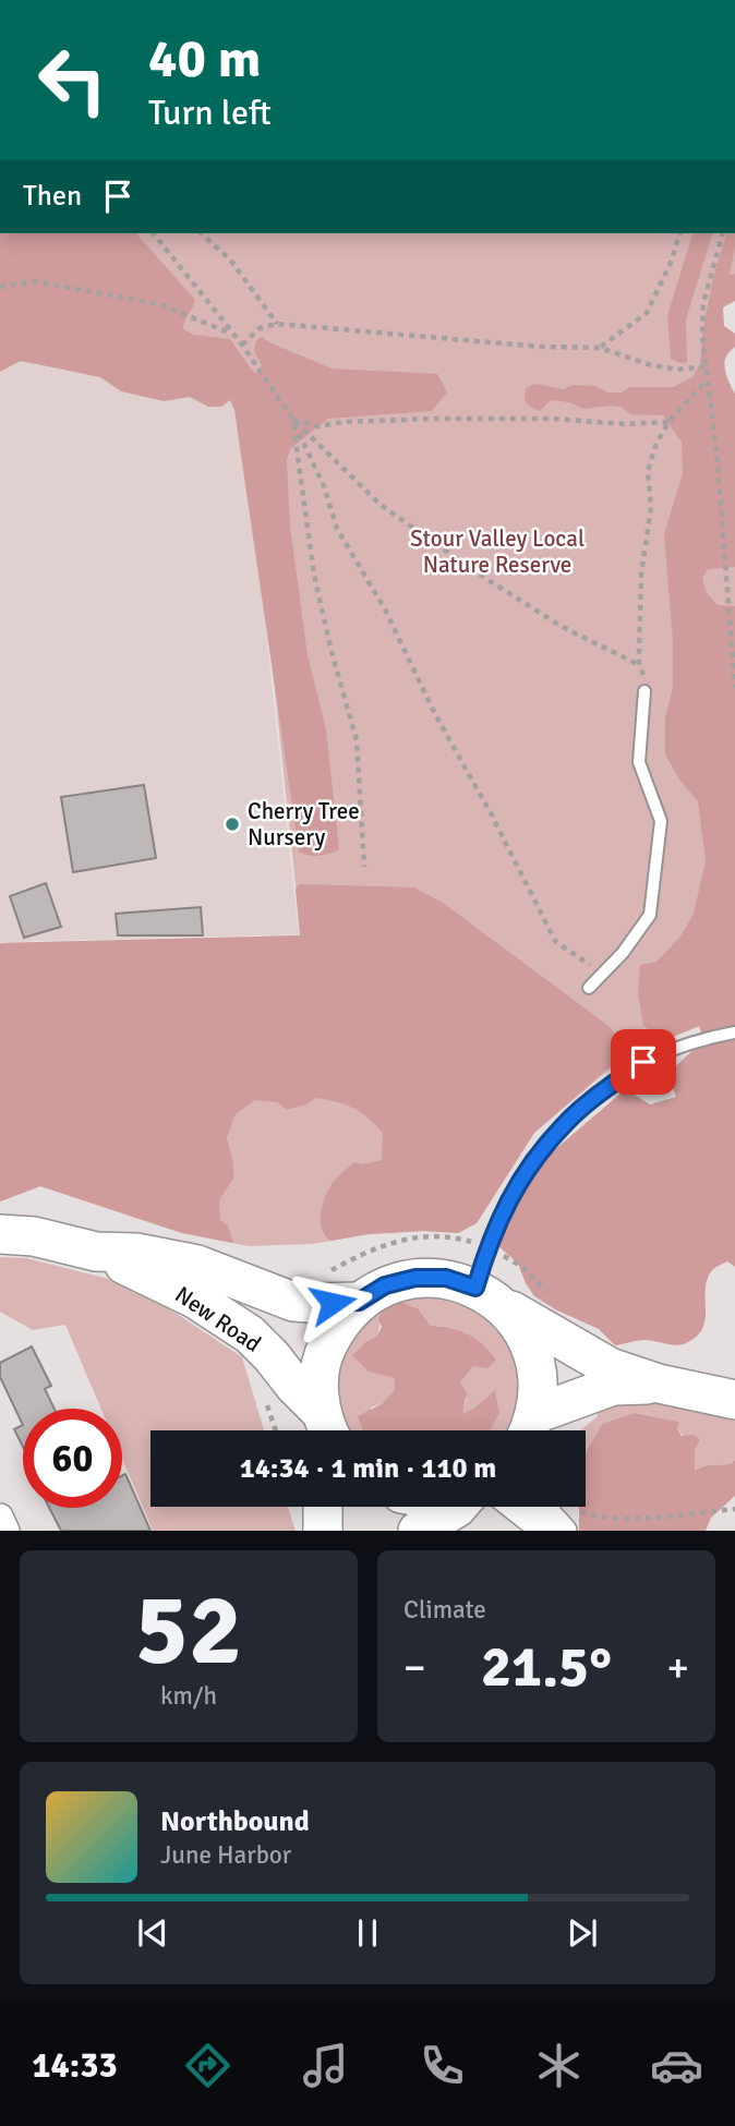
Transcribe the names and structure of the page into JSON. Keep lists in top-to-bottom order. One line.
{"streets":{"main road":["New Road"]},"parks":["Stour Valley Local Nature Reserve"],"places":["Cherry Tree Nursery"],"page":{"turn":["40 m","Turn left"],"then":"Then","limit":"60","trip":"14:34 · 1 min · 110 m","tile":[["52","km/h"],"Climate"],"heat":["−","21.5°","+"],"song":["Northbound","June Harbor"],"tabs":"14:33"}}
